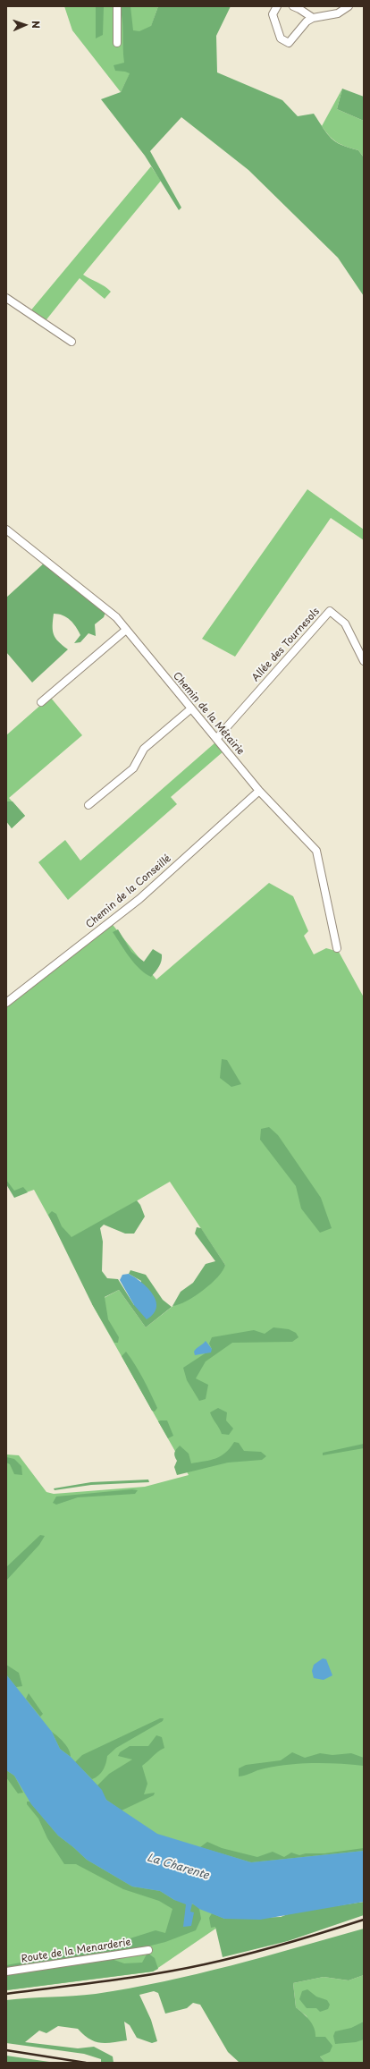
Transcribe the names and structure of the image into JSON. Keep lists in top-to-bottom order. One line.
{"streets":{"street":["Allée des Tournesols","Chemin de la Métairie","Chemin de la Conseillé","Route de la Menarderie"]},"crossings":[["Allée des Tournesols","Chemin de la Métairie"],["Chemin de la Métairie","Chemin de la Conseillé"]],"water":["La Charente"],"north":"right"}
